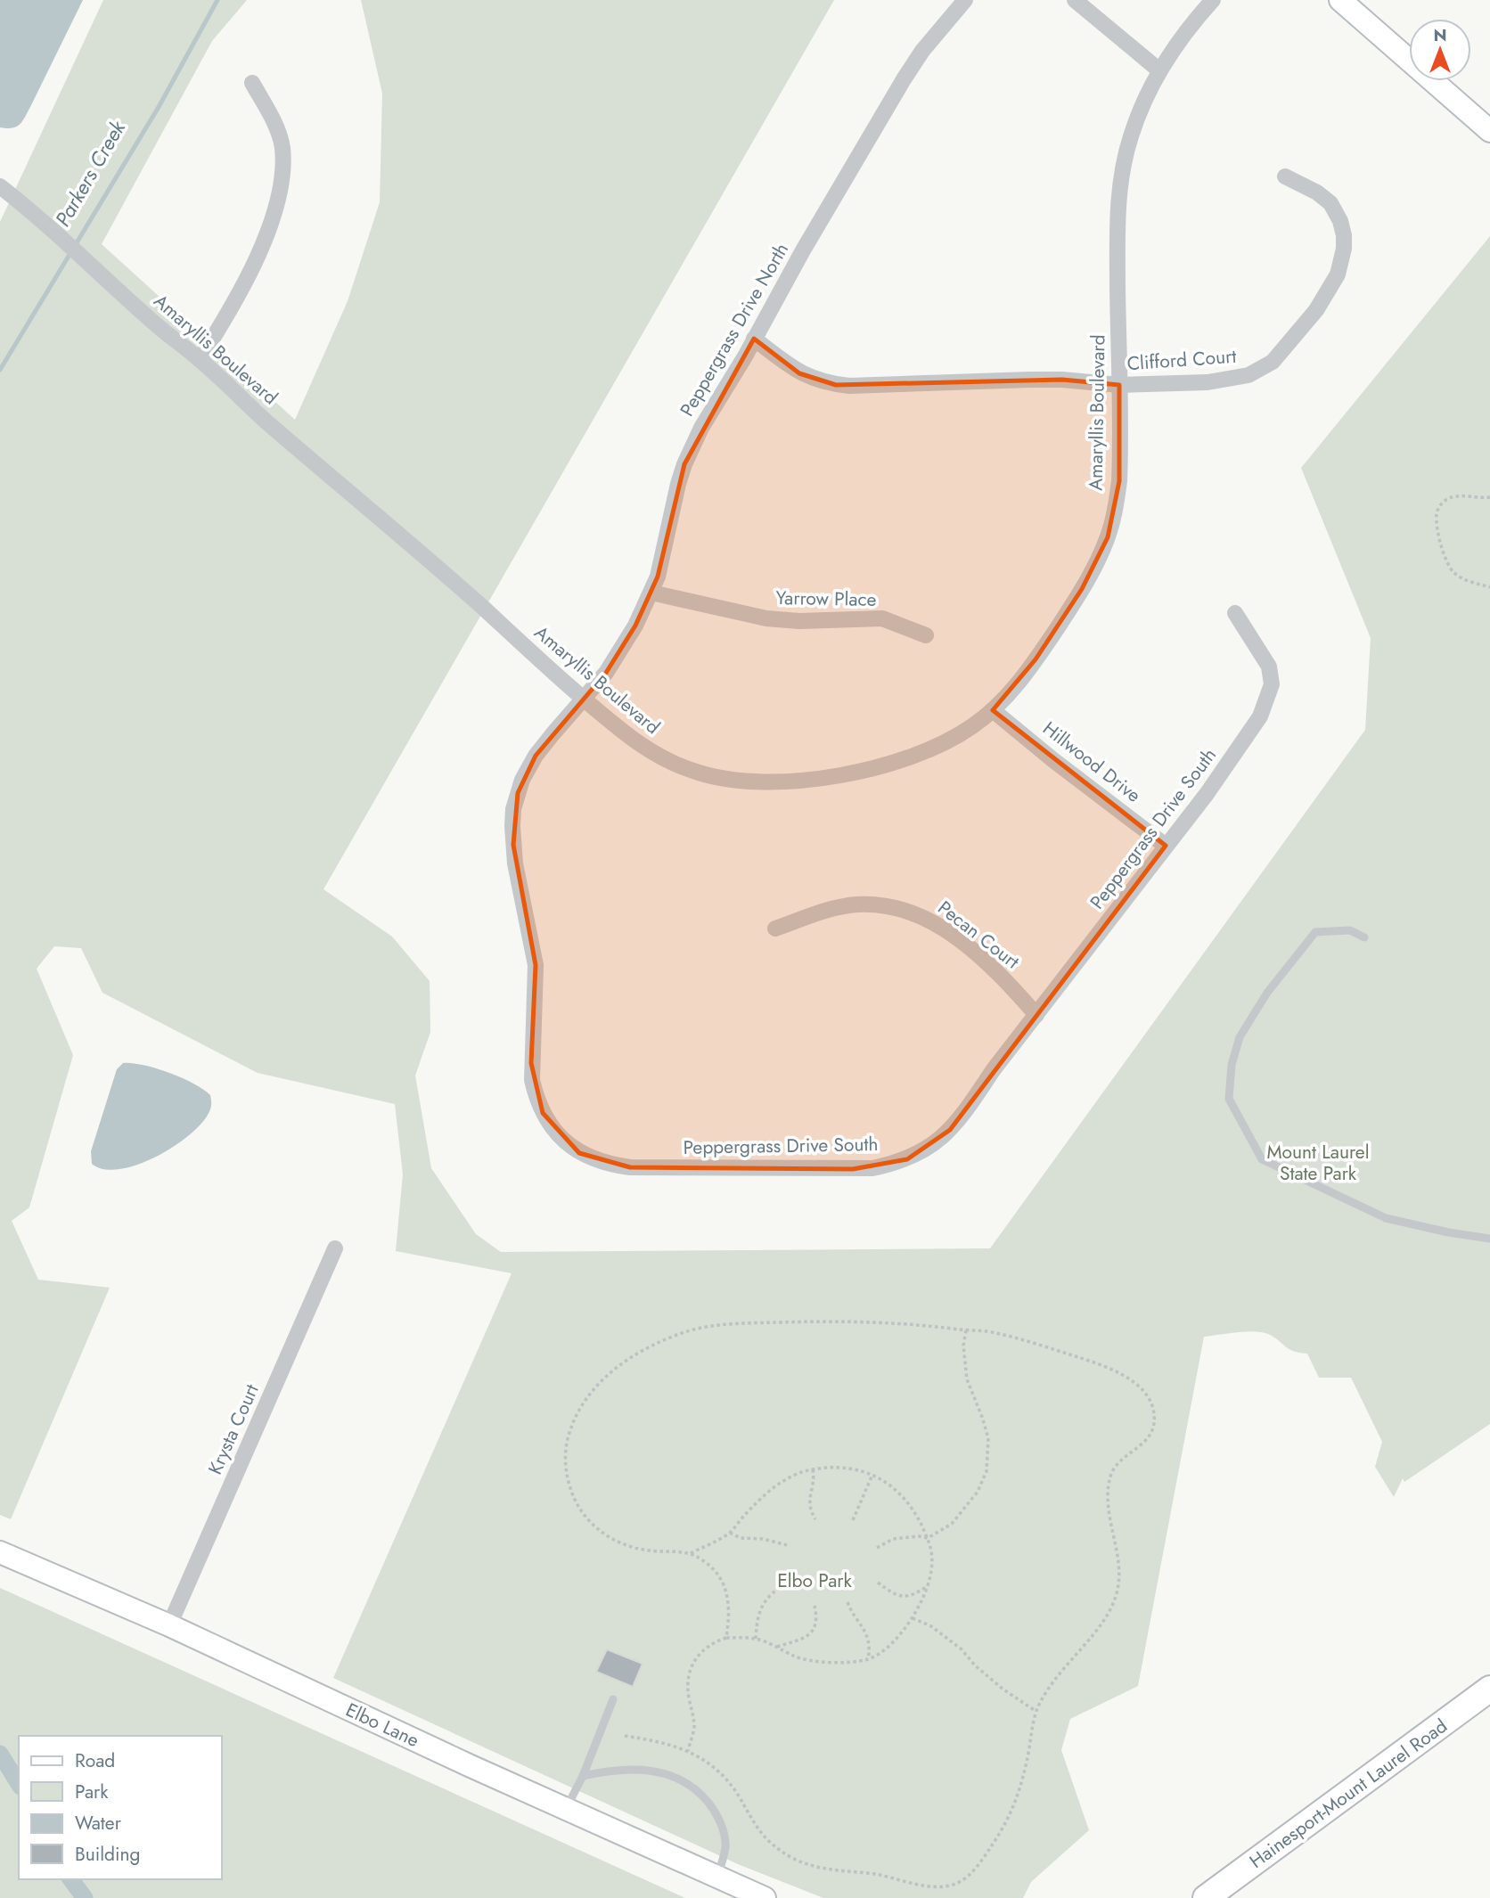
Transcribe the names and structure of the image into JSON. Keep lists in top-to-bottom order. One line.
{"streets":{"main road":["Hainesport-Mount Laurel Road"],"street":["Peppergrass Drive North","Amaryllis Boulevard","Clifford Court","Yarrow Place","Hillwood Drive","Peppergrass Drive South","Pecan Court","Krysta Court","Elbo Lane"]},"crossings":[["Peppergrass Drive North","Amaryllis Boulevard"],["Peppergrass Drive North","Clifford Court"],["Peppergrass Drive North","Yarrow Place"],["Peppergrass Drive North","Peppergrass Drive South"],["Amaryllis Boulevard","Clifford Court"],["Amaryllis Boulevard","Hillwood Drive"],["Amaryllis Boulevard","Peppergrass Drive South"],["Hillwood Drive","Peppergrass Drive South"],["Peppergrass Drive South","Pecan Court"],["Krysta Court","Elbo Lane"]],"water":["Parkers Creek"],"parks":["Mount Laurel State Park","Elbo Park"],"legend":["Road","Park","Water","Building"],"north":"top"}
